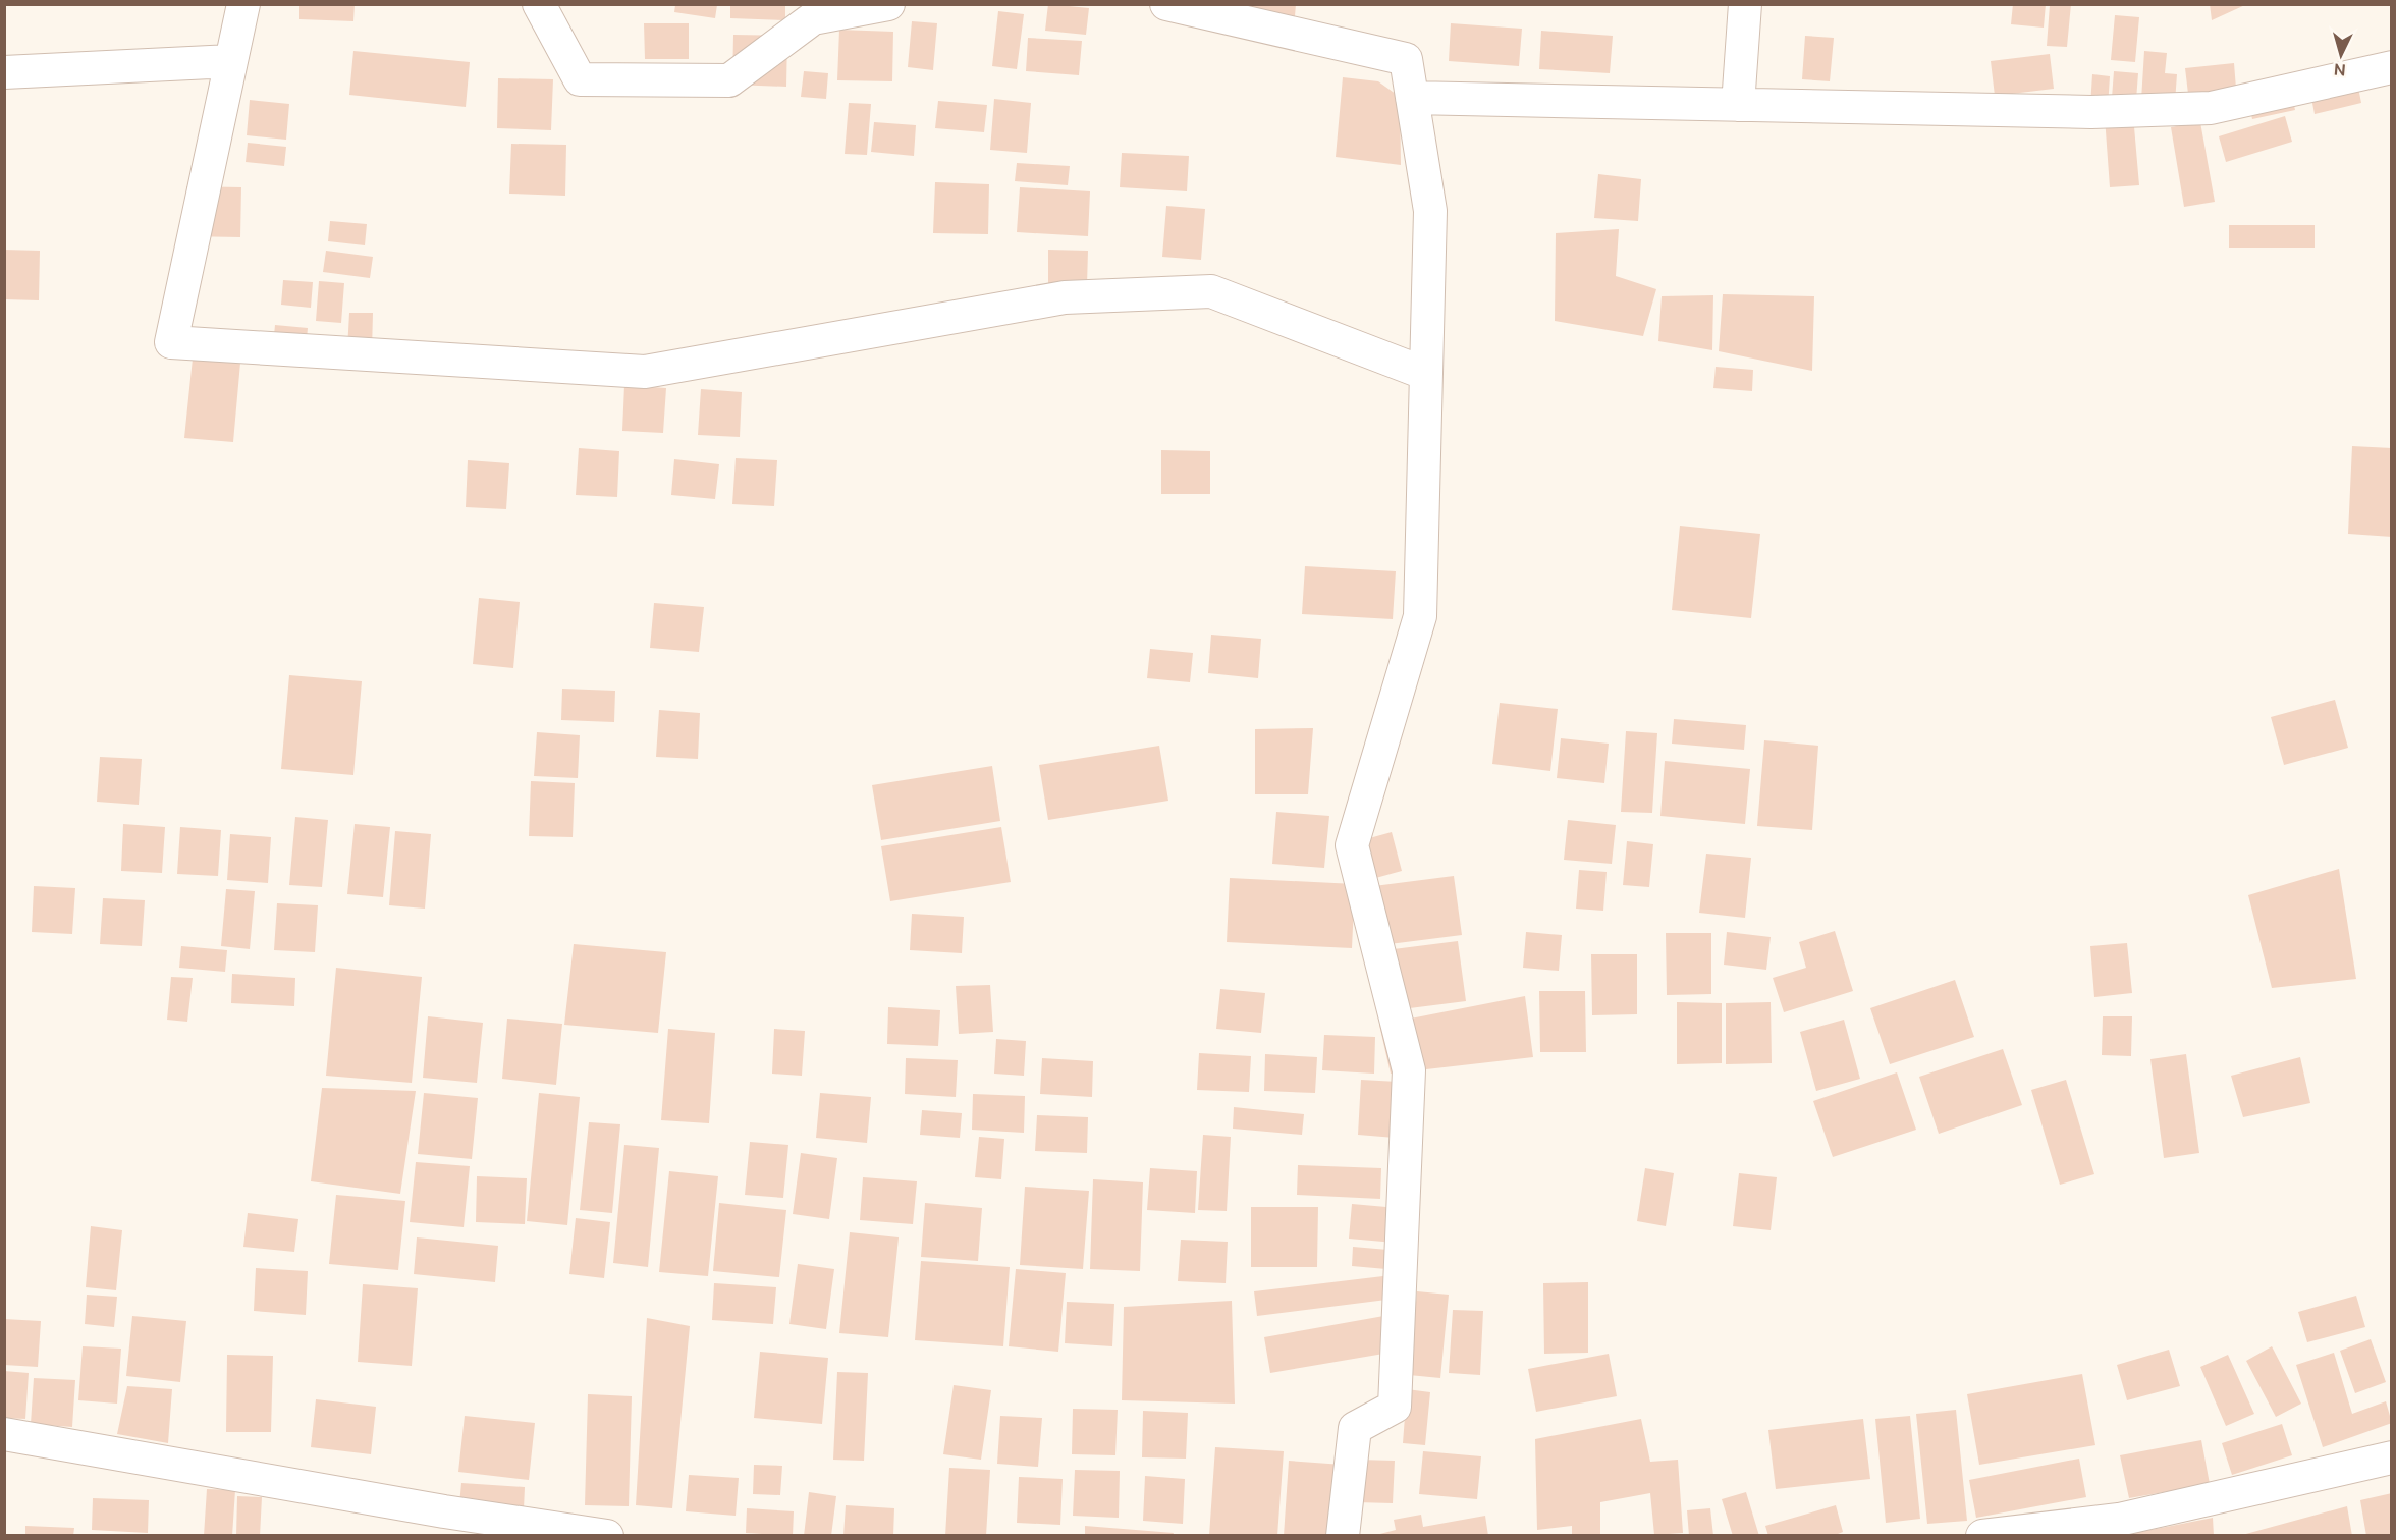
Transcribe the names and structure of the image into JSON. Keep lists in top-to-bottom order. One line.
{"north":"bottom"}
